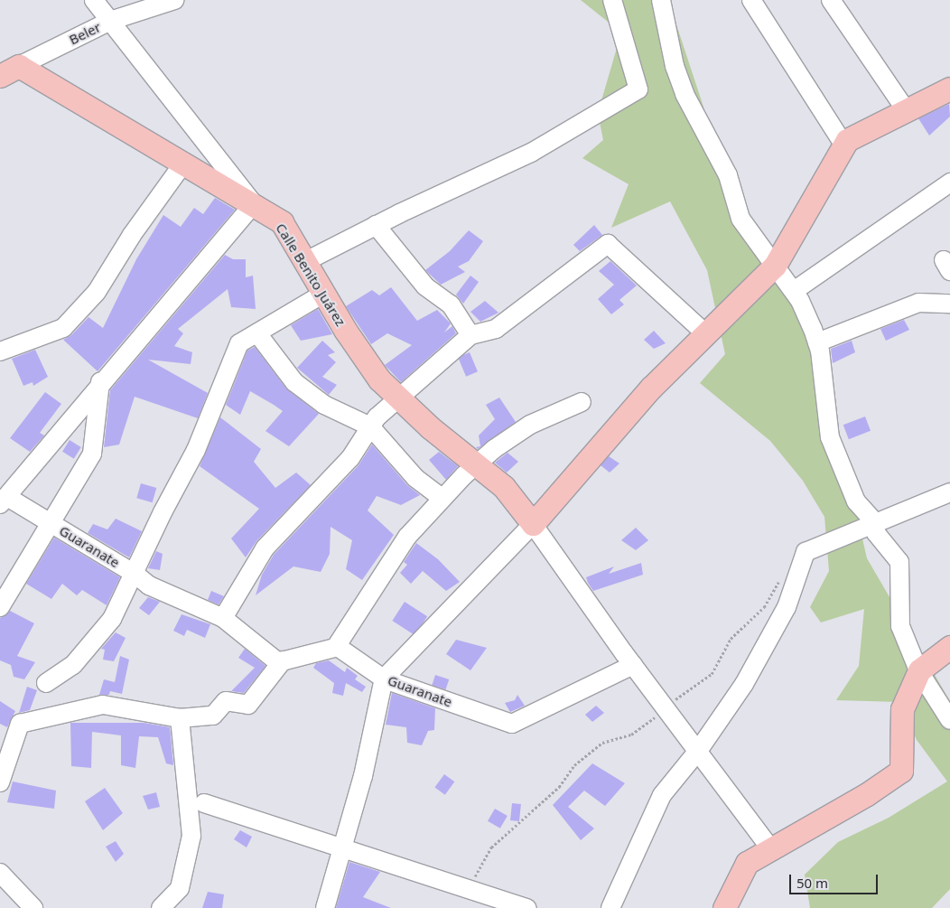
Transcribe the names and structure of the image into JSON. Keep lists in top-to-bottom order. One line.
{"streets":{"main road":["Calle Benito Juárez"],"street":["Beler","Guaranate"]},"crossings":[["Beler","Calle Benito Juárez"]],"scale_bar":"50 m"}
